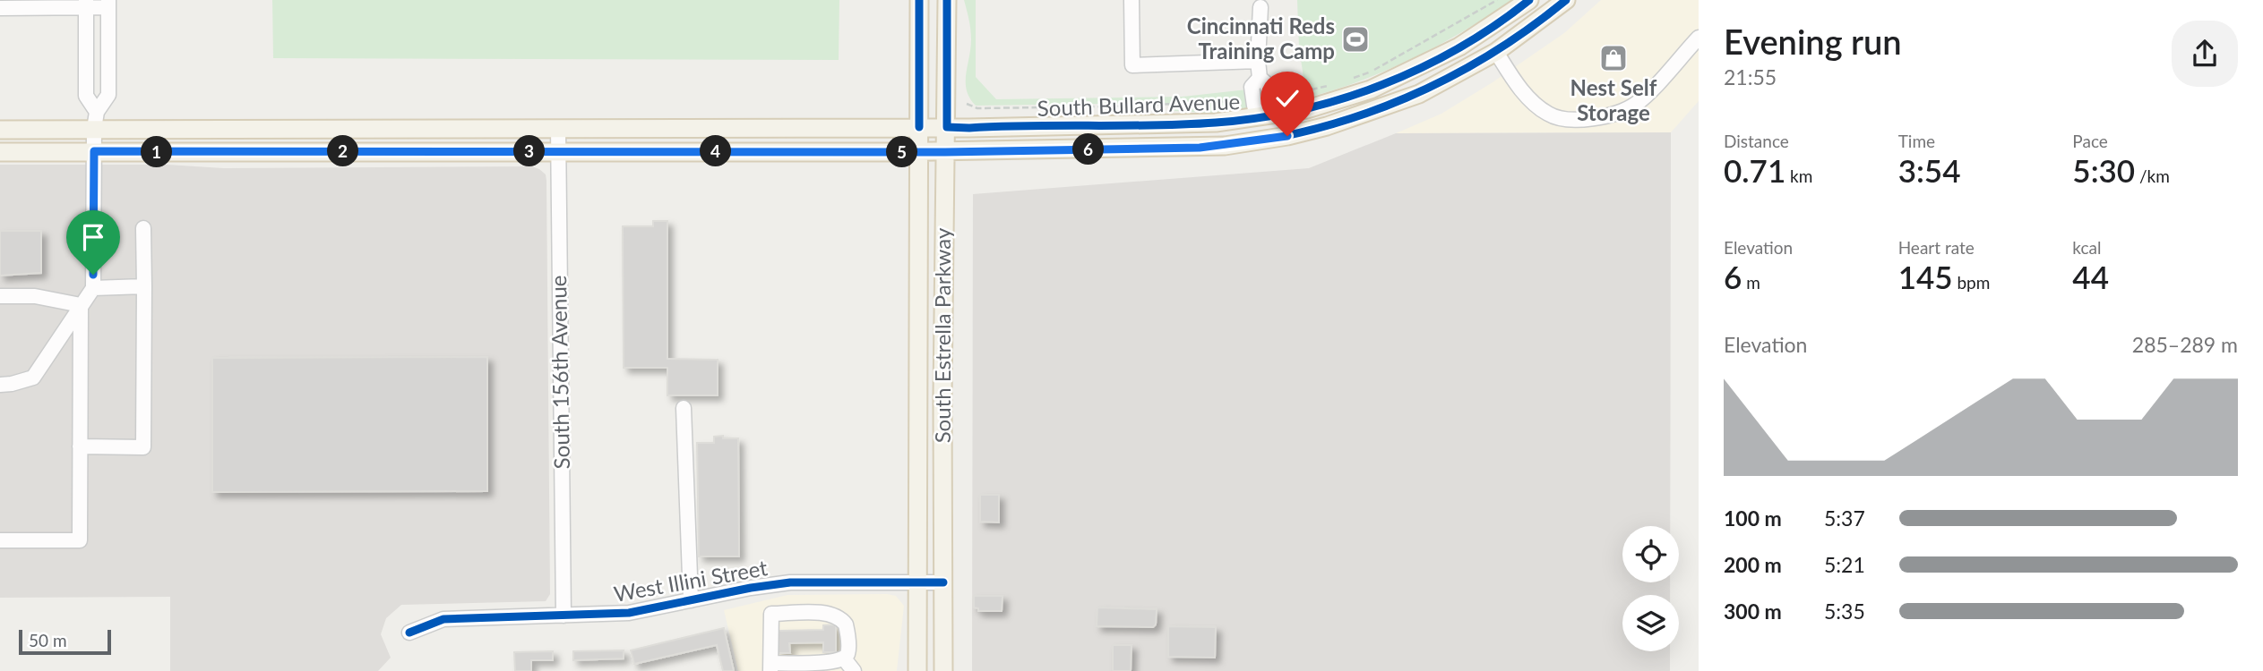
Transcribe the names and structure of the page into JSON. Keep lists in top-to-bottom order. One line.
{"streets":{"main road":["South Bullard Avenue","South Estrella Parkway"],"street":["South 156th Avenue","West Illini Street"]},"crossings":[["South Bullard Avenue","South Estrella Parkway"],["South Bullard Avenue","South 156th Avenue"],["South Estrella Parkway","West Illini Street"],["South 156th Avenue","West Illini Street"]],"places":{"sports":["Cincinnati Reds Training Camp"],"shop":["Nest Self Storage"]},"scale_bar":"50 m","page":{"heading":["Evening run","21:55"],"stats":[["Distance","0.71 km"],["Time","3:54"],["Pace","5:30 /km"],["Elevation","6 m"],["Heart rate","145 bpm"],["kcal","44"]],"pins":["6","2","3","4","1","5"],"chart":["Elevation","285–289 m"],"list":[{"name":"100 m","note":"5:37"},{"name":"200 m","note":"5:21"},{"name":"300 m","note":"5:35"}],"scale":"50 m"}}
